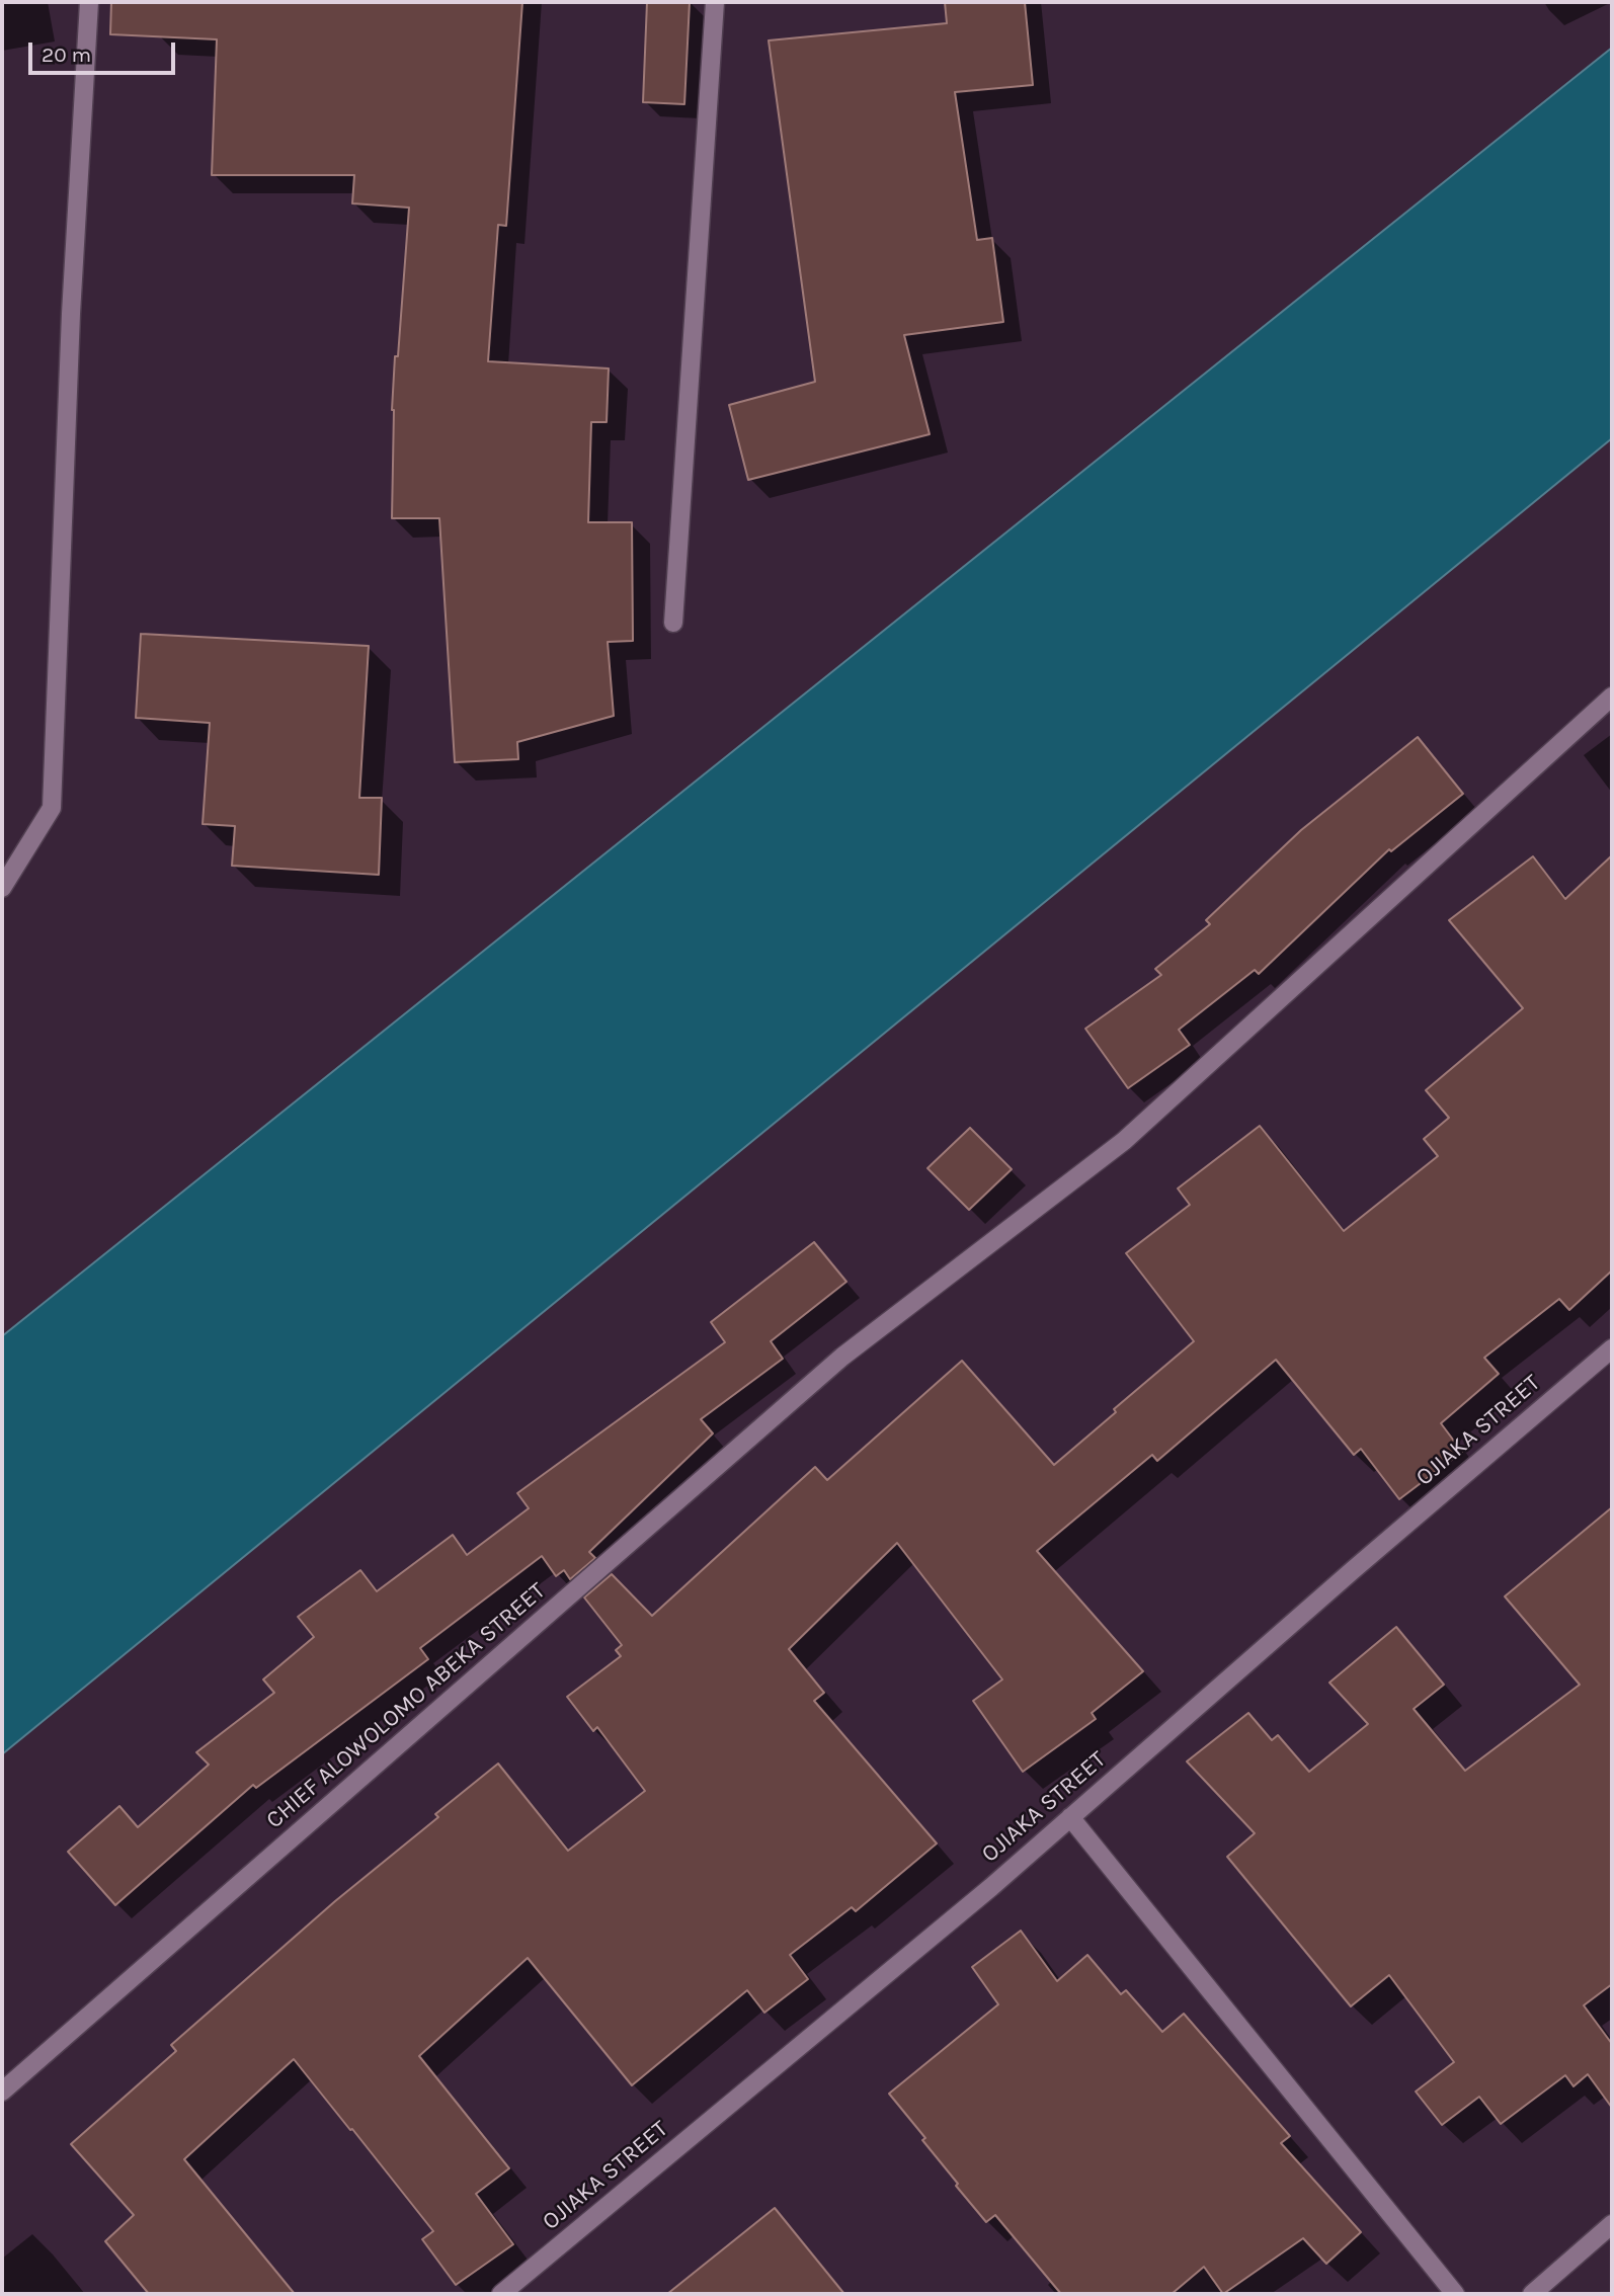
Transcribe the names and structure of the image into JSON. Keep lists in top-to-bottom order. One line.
{"streets":{"street":["OJIAKA STREET","CHIEF ALOWOLOMO ABEKA STREET"]},"scale_bar":"20 m"}
